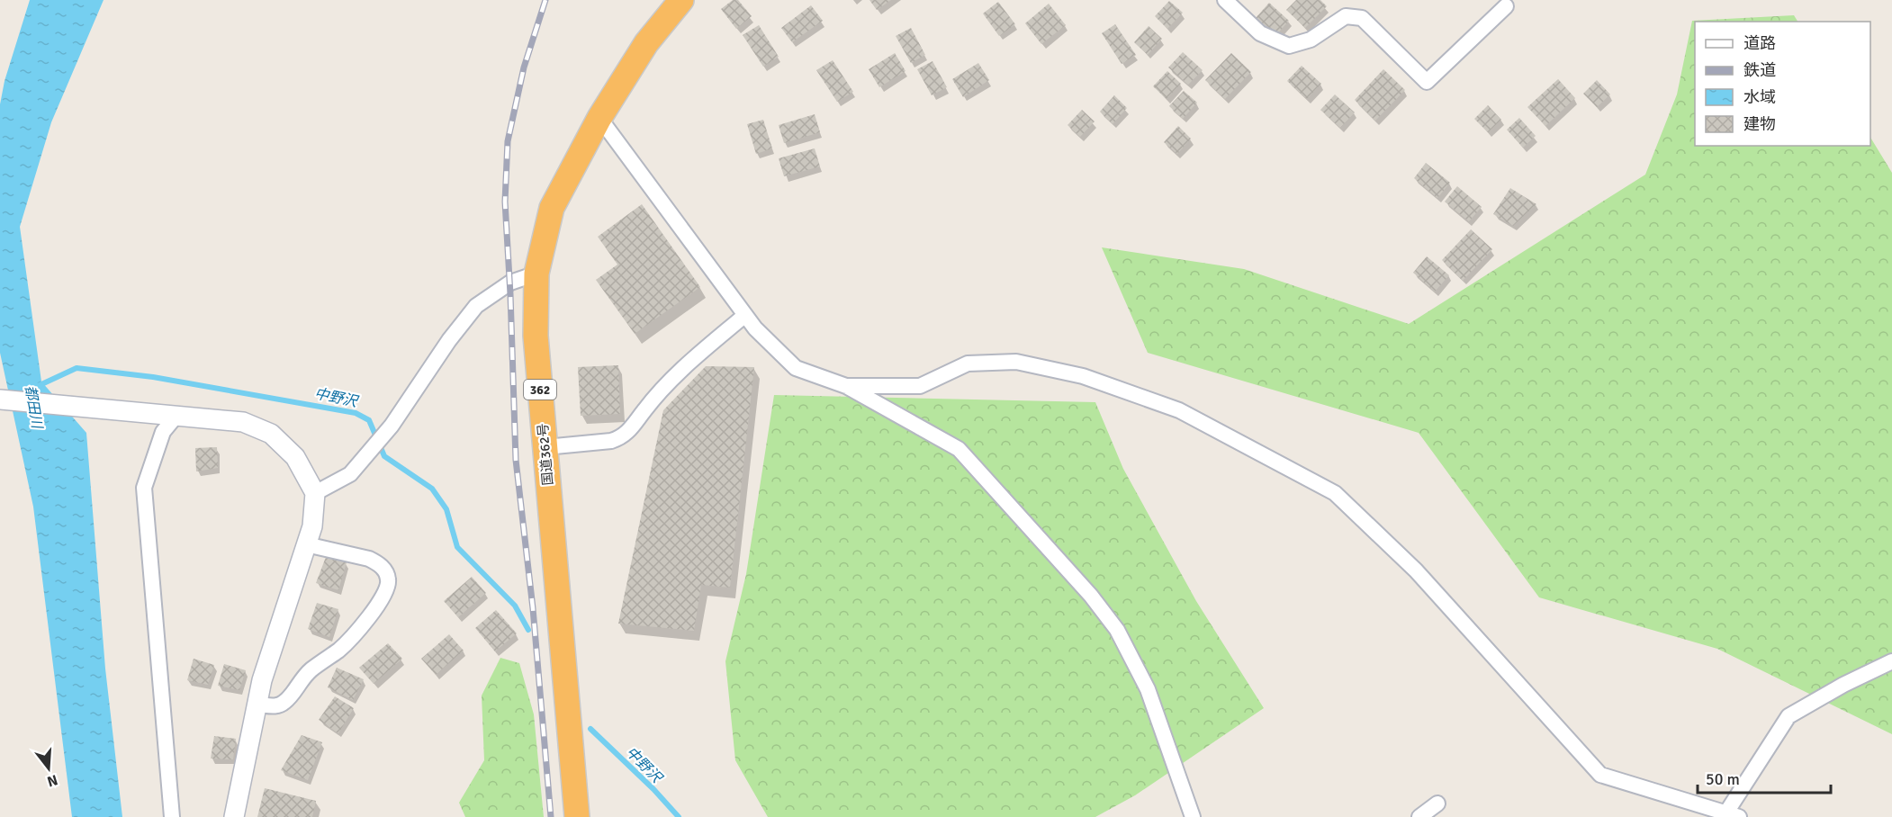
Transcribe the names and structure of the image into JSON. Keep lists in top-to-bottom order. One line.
{"streets":{"highway":["362","国道362号"]},"water":["中野沢","都田川"],"legend":["道路","鉄道","水域","建物"],"scale_bar":"50 m","north":"bottom"}
